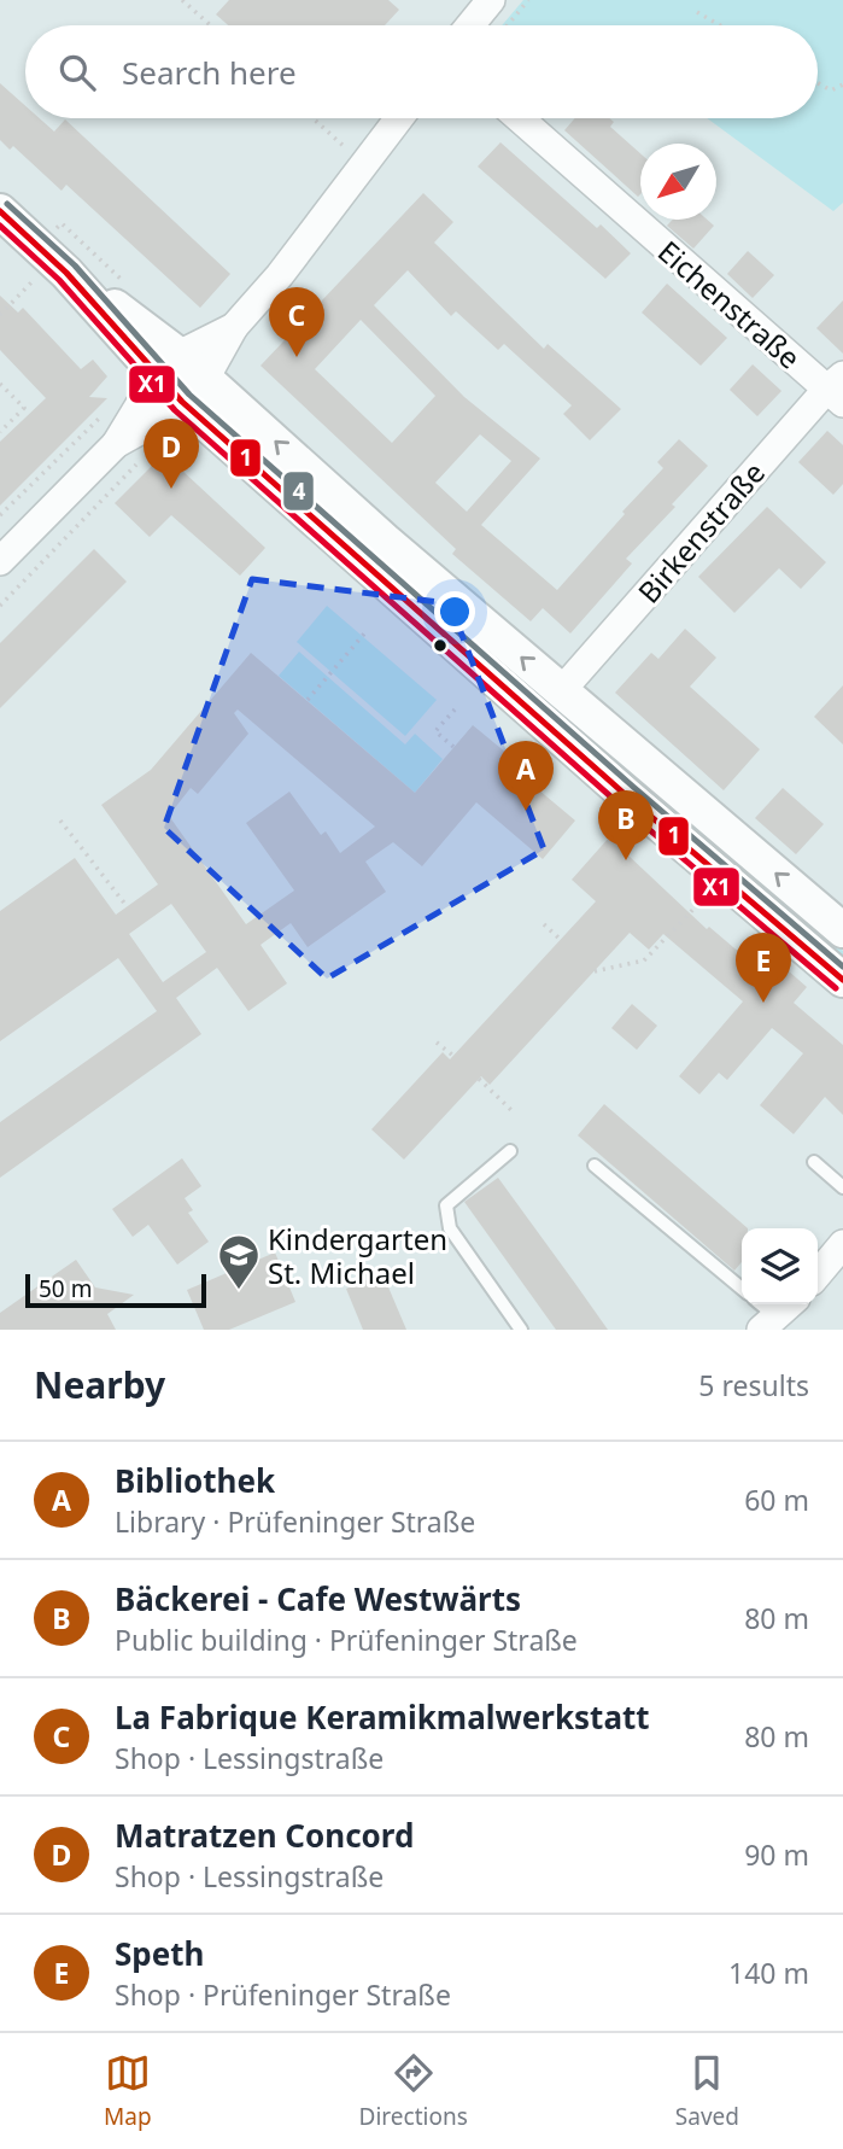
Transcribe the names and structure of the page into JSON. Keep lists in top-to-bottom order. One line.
{"streets":{"street":["Eichenstraße","Birkenstraße"]},"crossings":[["Eichenstraße","Birkenstraße"]],"places":{"school or university":["Kindergarten St. Michael"]},"lines":["transit line 4","transit line 1","transit line X1"],"scale_bar":"50 m","north":"bottom left","page":{"search":"Search here","pins":["C","D","A","B","E"],"scale":"50 m","heading":["Nearby","5 results"],"list":[{"mark":"A","name":"Bibliothek","note":"Library · Prüfeninger Straße","value":"60 m"},{"mark":"B","name":"Bäckerei - Cafe Westwärts","note":"Public building · Prüfeninger Straße","value":"80 m"},{"mark":"C","name":"La Fabrique Keramikmalwerkstatt","note":"Shop · Lessingstraße","value":"80 m"},{"mark":"D","name":"Matratzen Concord","note":"Shop · Lessingstraße","value":"90 m"},{"mark":"E","name":"Speth","note":"Shop · Prüfeninger Straße","value":"140 m"}],"nav":["Map","Directions","Saved"]}}
